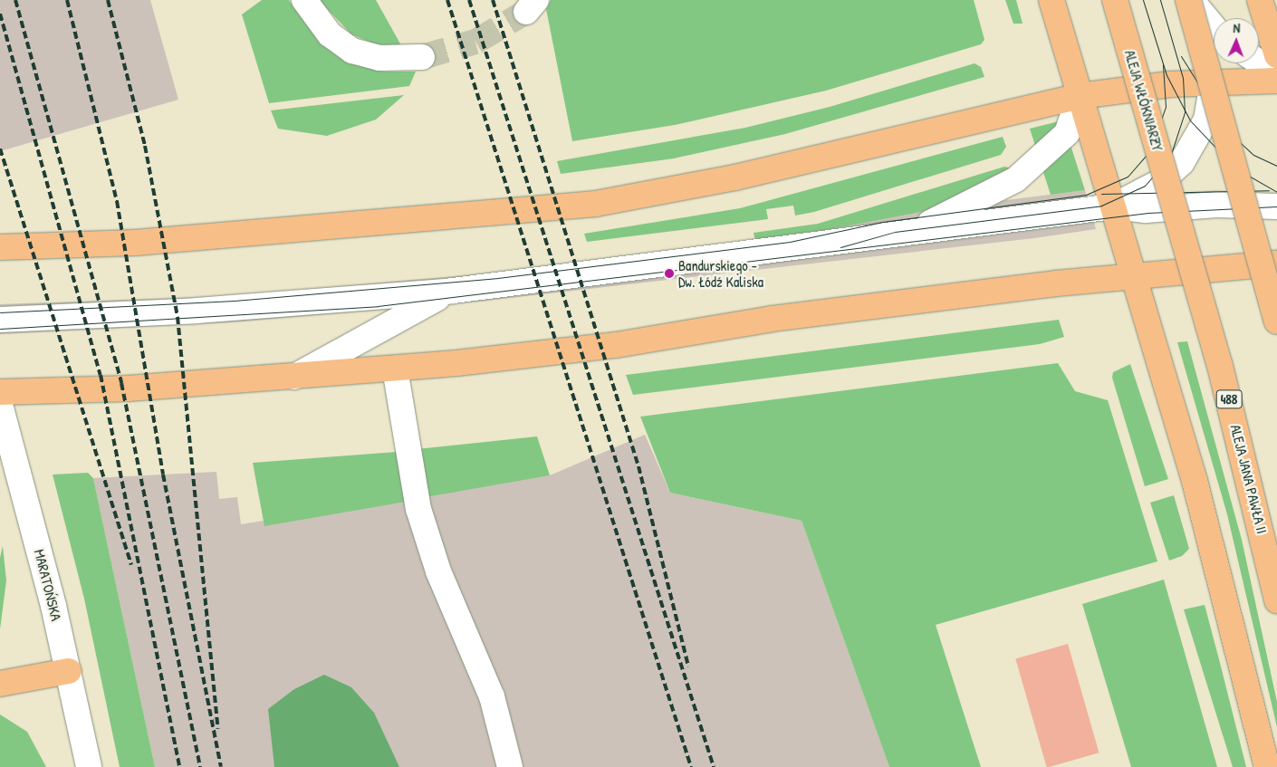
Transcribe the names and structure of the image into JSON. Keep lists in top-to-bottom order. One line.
{"streets":{"main road":["ALEJA WŁÓKNIARZY","488","ALEJA JANA PAWŁA II"],"street":["MARATOŃSKA"]},"crossings":[["ALEJA WŁÓKNIARZY","ALEJA JANA PAWŁA II"]],"places":["Bandurskiego - Dw. Łódź Kaliska"],"north":"top"}
